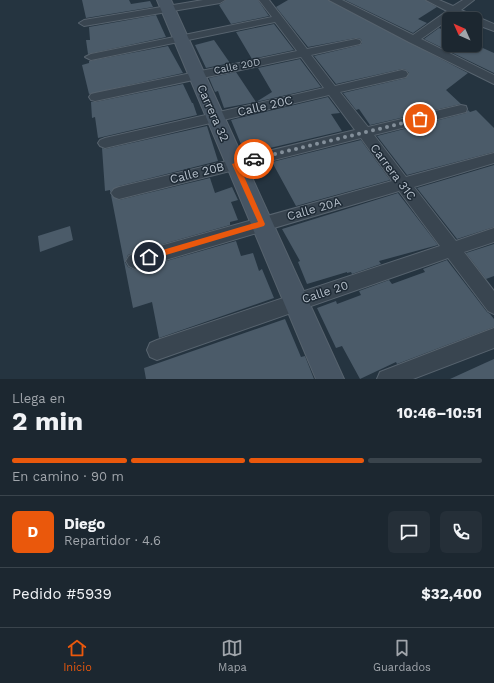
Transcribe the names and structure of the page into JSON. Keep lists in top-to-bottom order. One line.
{"streets":{"street":["Calle 20D","Calle 20C","Carrera 32","Carrera 31C","Calle 20B","Calle 20A","Calle 20"]},"crossings":[["Calle 20D","Carrera 32"],["Calle 20D","Carrera 31C"],["Calle 20C","Carrera 32"],["Calle 20C","Carrera 31C"],["Carrera 32","Calle 20B"],["Carrera 32","Calle 20A"],["Carrera 32","Calle 20"],["Carrera 31C","Calle 20B"],["Carrera 31C","Calle 20A"],["Carrera 31C","Calle 20"]],"north":"top left","page":{"heading":["2 min","Llega en","10:46–10:51"],"panel":["Diego","Repartidor · 4.6","Pedido #5939","$32,400"],"bar":"En camino · 90 m","round":"D","tabs":["Inicio","Mapa","Guardados"]}}
